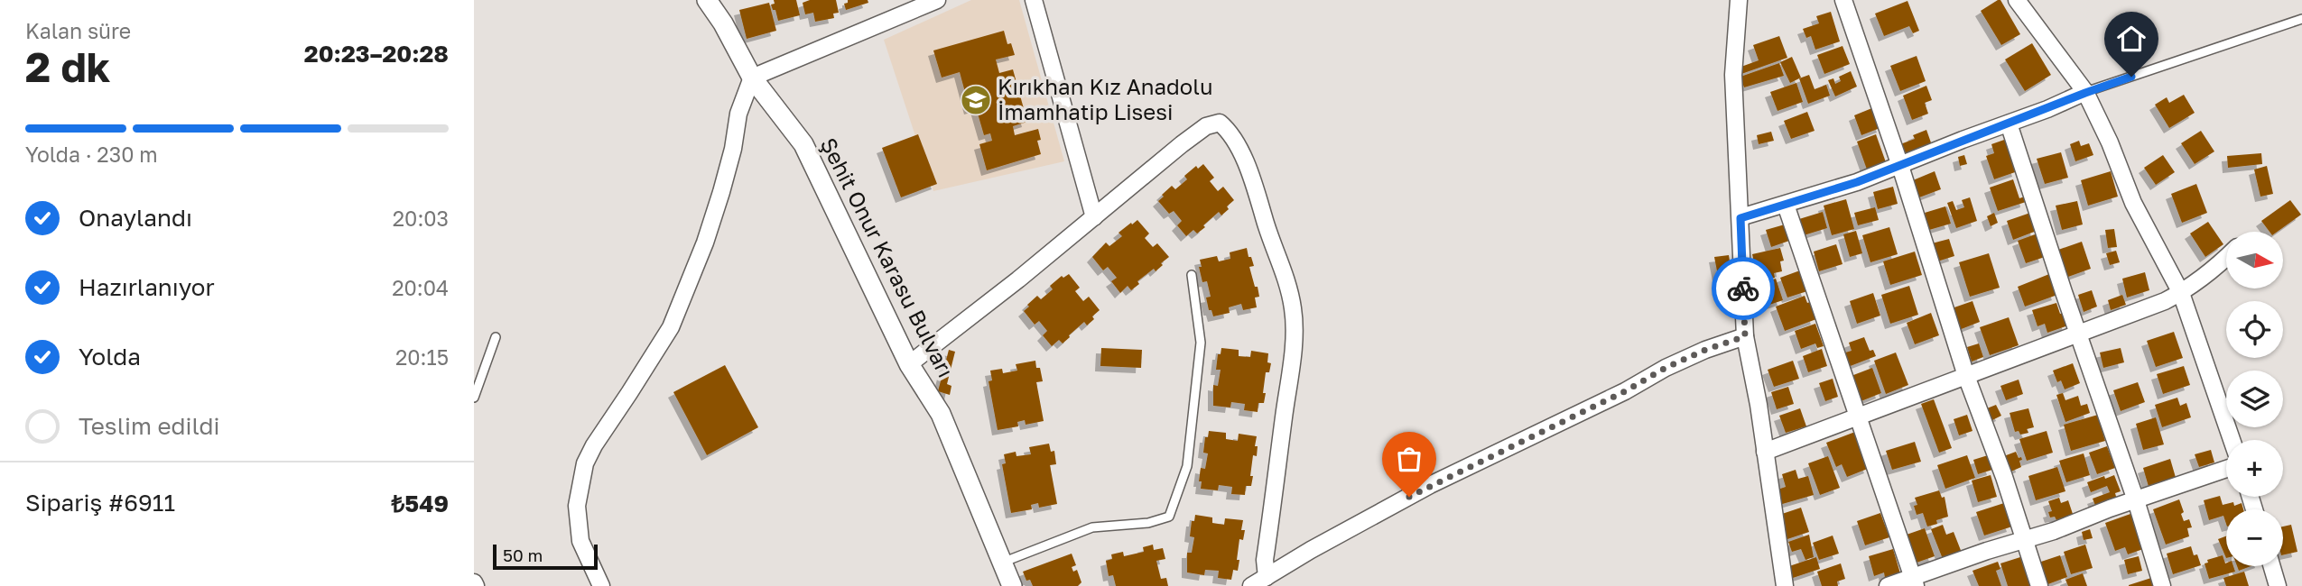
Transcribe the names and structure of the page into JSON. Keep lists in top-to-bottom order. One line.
{"streets":{"street":["Şehit Onur Karasu Bulvarı"]},"places":{"school or university":["Kırıkhan Kız Anadolu İmamhatip Lisesi"]},"scale_bar":"50 m","north":"right","page":{"heading":["2 dk","Kalan süre","20:23–20:28"],"panel":["Sipariş #6911","₺549"],"bar":"Yolda · 230 m","list":[["Onaylandı","20:03"],["Hazırlanıyor","20:04"],["Yolda","20:15"],"Teslim edildi"],"map_buttons":["+","−"],"scale":"50 m"}}
